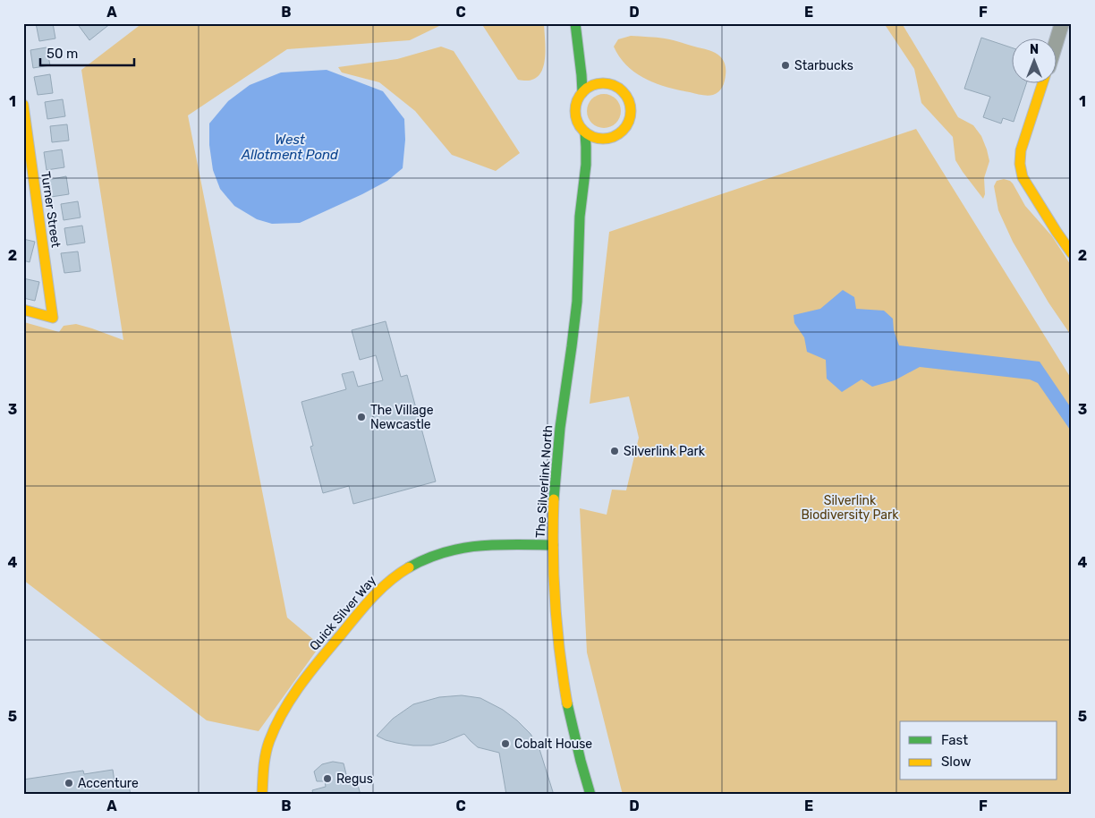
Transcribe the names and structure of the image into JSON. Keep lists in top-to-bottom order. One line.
{"streets":{"street":["Turner Street","The Silverlink North","Quick Silver Way"]},"crossings":[["The Silverlink North","Quick Silver Way"]],"water":["West Allotment Pond"],"parks":["Silverlink Biodiversity Park"],"places":["Starbucks","The Village Newcastle","Silverlink Park","Cobalt House","Regus","Accenture"],"legend":["Fast","Slow"],"scale_bar":"50 m","north":"top","grid":{"columns":["A","B","C","D","E","F"],"rows":["1","2","3","4","5"]}}
